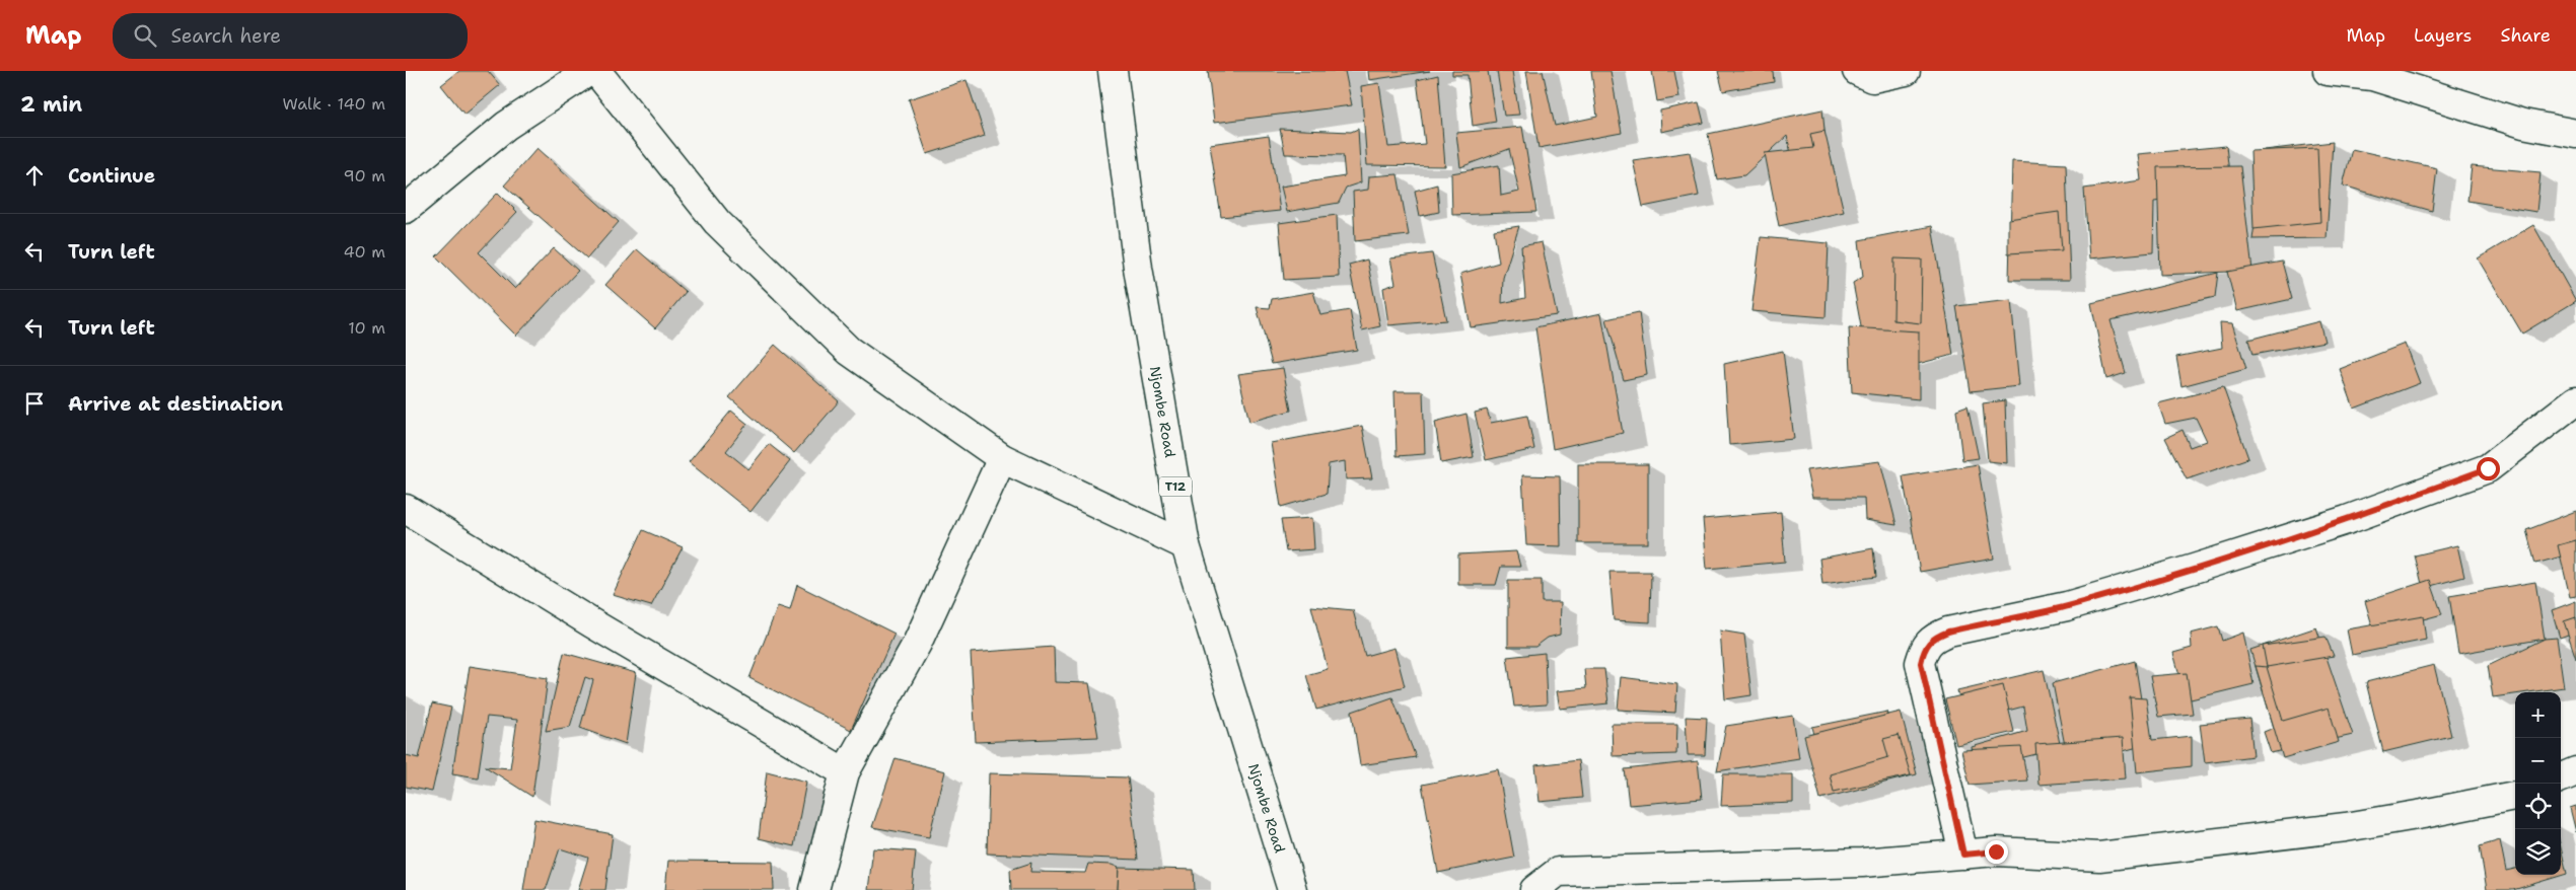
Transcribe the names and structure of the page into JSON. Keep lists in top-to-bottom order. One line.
{"streets":{"main road":["Njombe Road","T12"]},"page":{"header":"Map","search":"Search here","nav":["Map","Layers","Share"],"heading":["2 min","Walk · 140 m"],"list":[["Continue","90 m"],["Turn left","40 m"],["Turn left","10 m"],"Arrive at destination"],"map_buttons":["+","−"]}}
